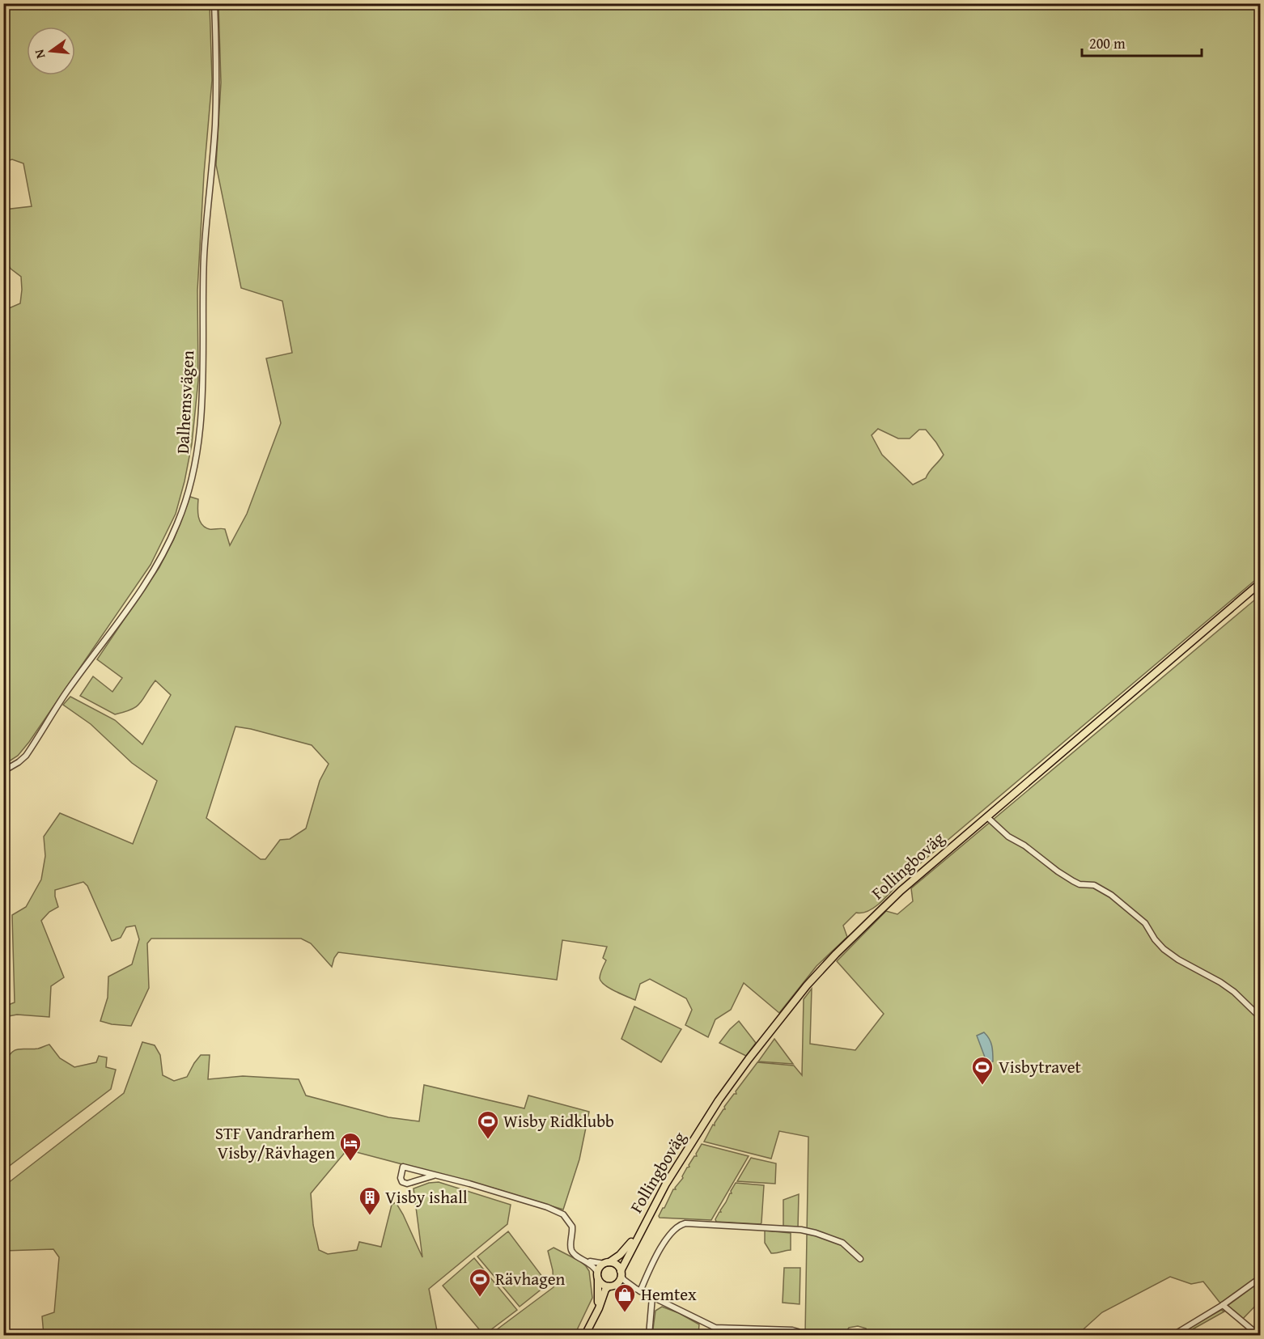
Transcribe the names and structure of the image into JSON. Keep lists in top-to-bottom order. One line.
{"streets":{"main road":["Follingboväg"],"street":["Dalhemsvägen"]},"places":{"sports":["Visbytravet","Wisby Ridklubb","Rävhagen"],"hotel":["STF Vandrarhem Visby/Rävhagen"],"building":["Visby ishall"],"shop":["Hemtex"]},"scale_bar":"200 m","north":"left"}
